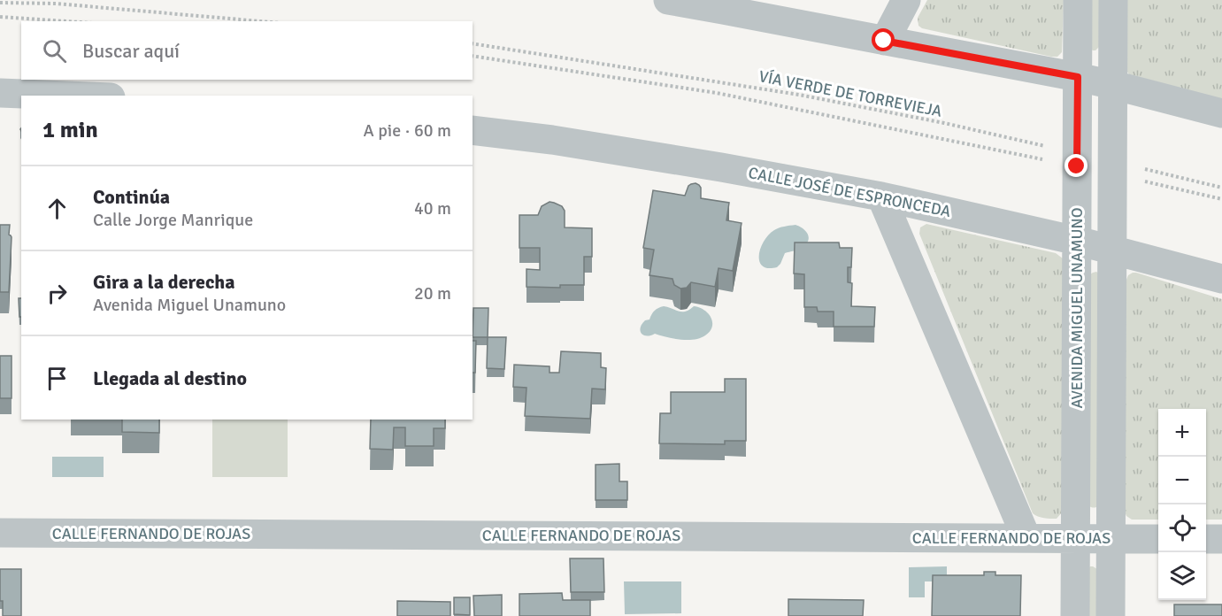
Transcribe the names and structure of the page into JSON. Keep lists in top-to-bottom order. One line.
{"streets":{"street":["CALLE JOSÉ DE ESPRONCEDA","AVENIDA MIGUEL UNAMUNO","CALLE FERNANDO DE ROJAS"],"path":["VÍA VERDE DE TORREVIEJA"]},"crossings":[["VÍA VERDE DE TORREVIEJA","AVENIDA MIGUEL UNAMUNO"],["CALLE JOSÉ DE ESPRONCEDA","AVENIDA MIGUEL UNAMUNO"],["AVENIDA MIGUEL UNAMUNO","CALLE FERNANDO DE ROJAS"]],"page":{"search":"Buscar aquí","heading":["1 min","A pie · 60 m"],"list":[["Continúa","Calle Jorge Manrique","40 m"],["Gira a la derecha","Avenida Miguel Unamuno","20 m"],"Llegada al destino"],"map_buttons":["+","−"]}}
